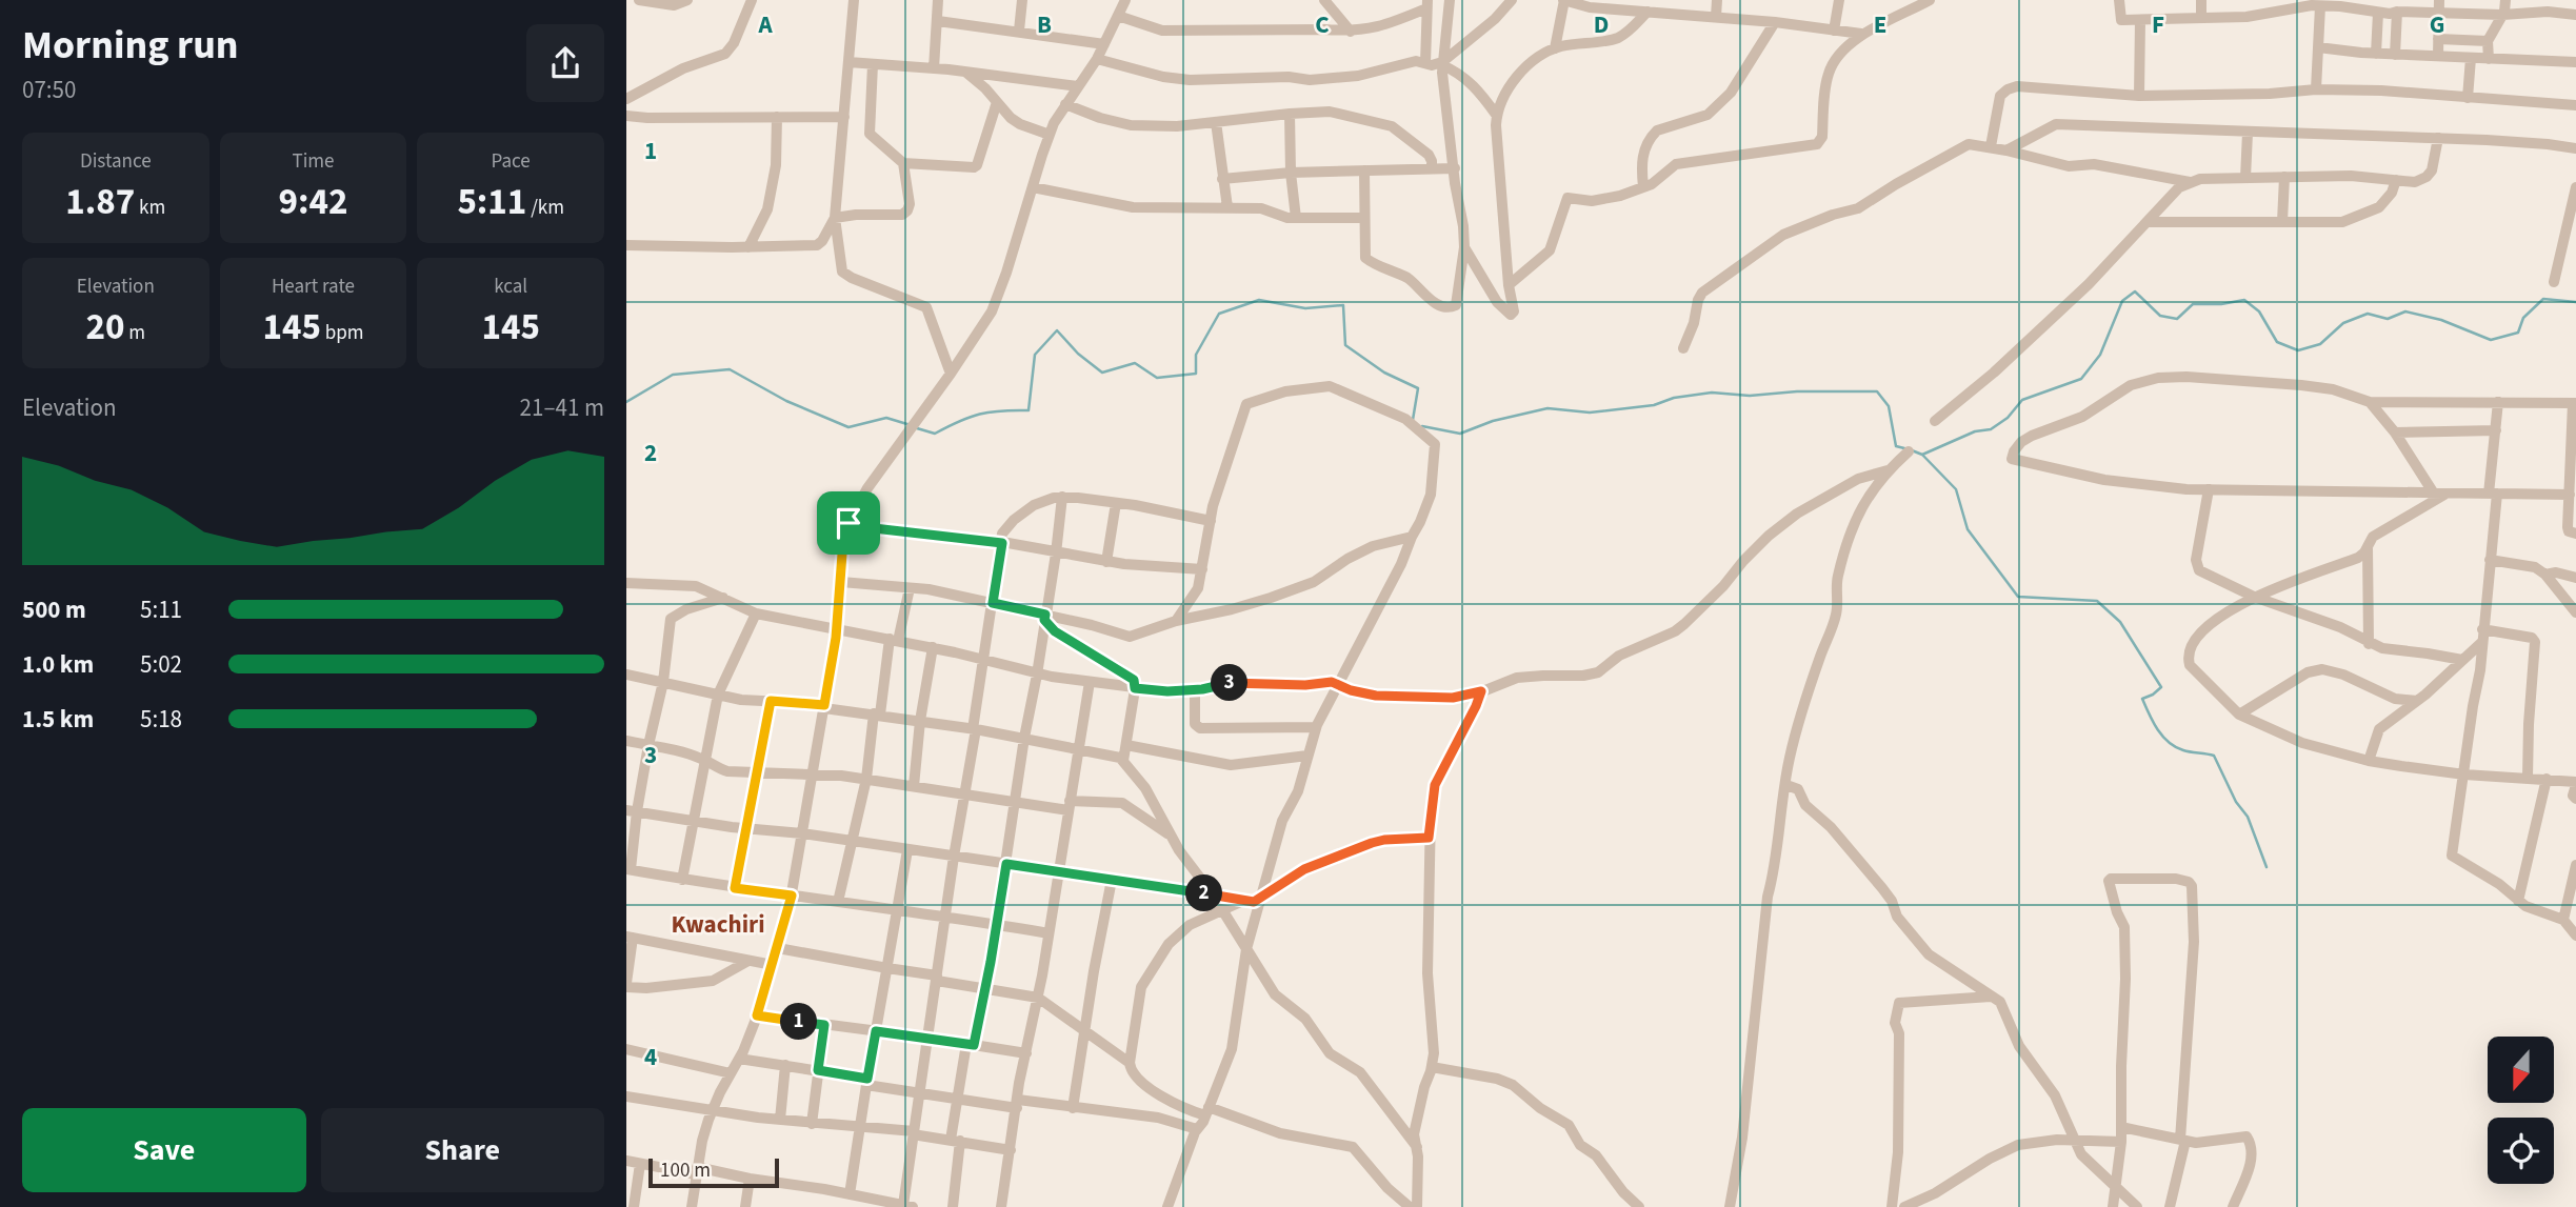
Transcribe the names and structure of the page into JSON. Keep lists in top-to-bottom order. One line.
{"districts":["Kwachiri"],"scale_bar":"100 m","north":"bottom","page":{"heading":["Morning run","07:50"],"stats":[["Distance","1.87 km"],["Time","9:42"],["Pace","5:11 /km"],["Elevation","20 m"],["Heart rate","145 bpm"],["kcal","145"]],"chart":["Elevation","21–41 m"],"list":[{"name":"500 m","note":"5:11"},{"name":"1.0 km","note":"5:02"},{"name":"1.5 km","note":"5:18"}],"pins":["3","2","1"],"buttons":["Save","Share"],"scale":"100 m"},"grid":{"columns":["A","B","C","D","E","F","G"],"rows":["1","2","3","4"]}}
